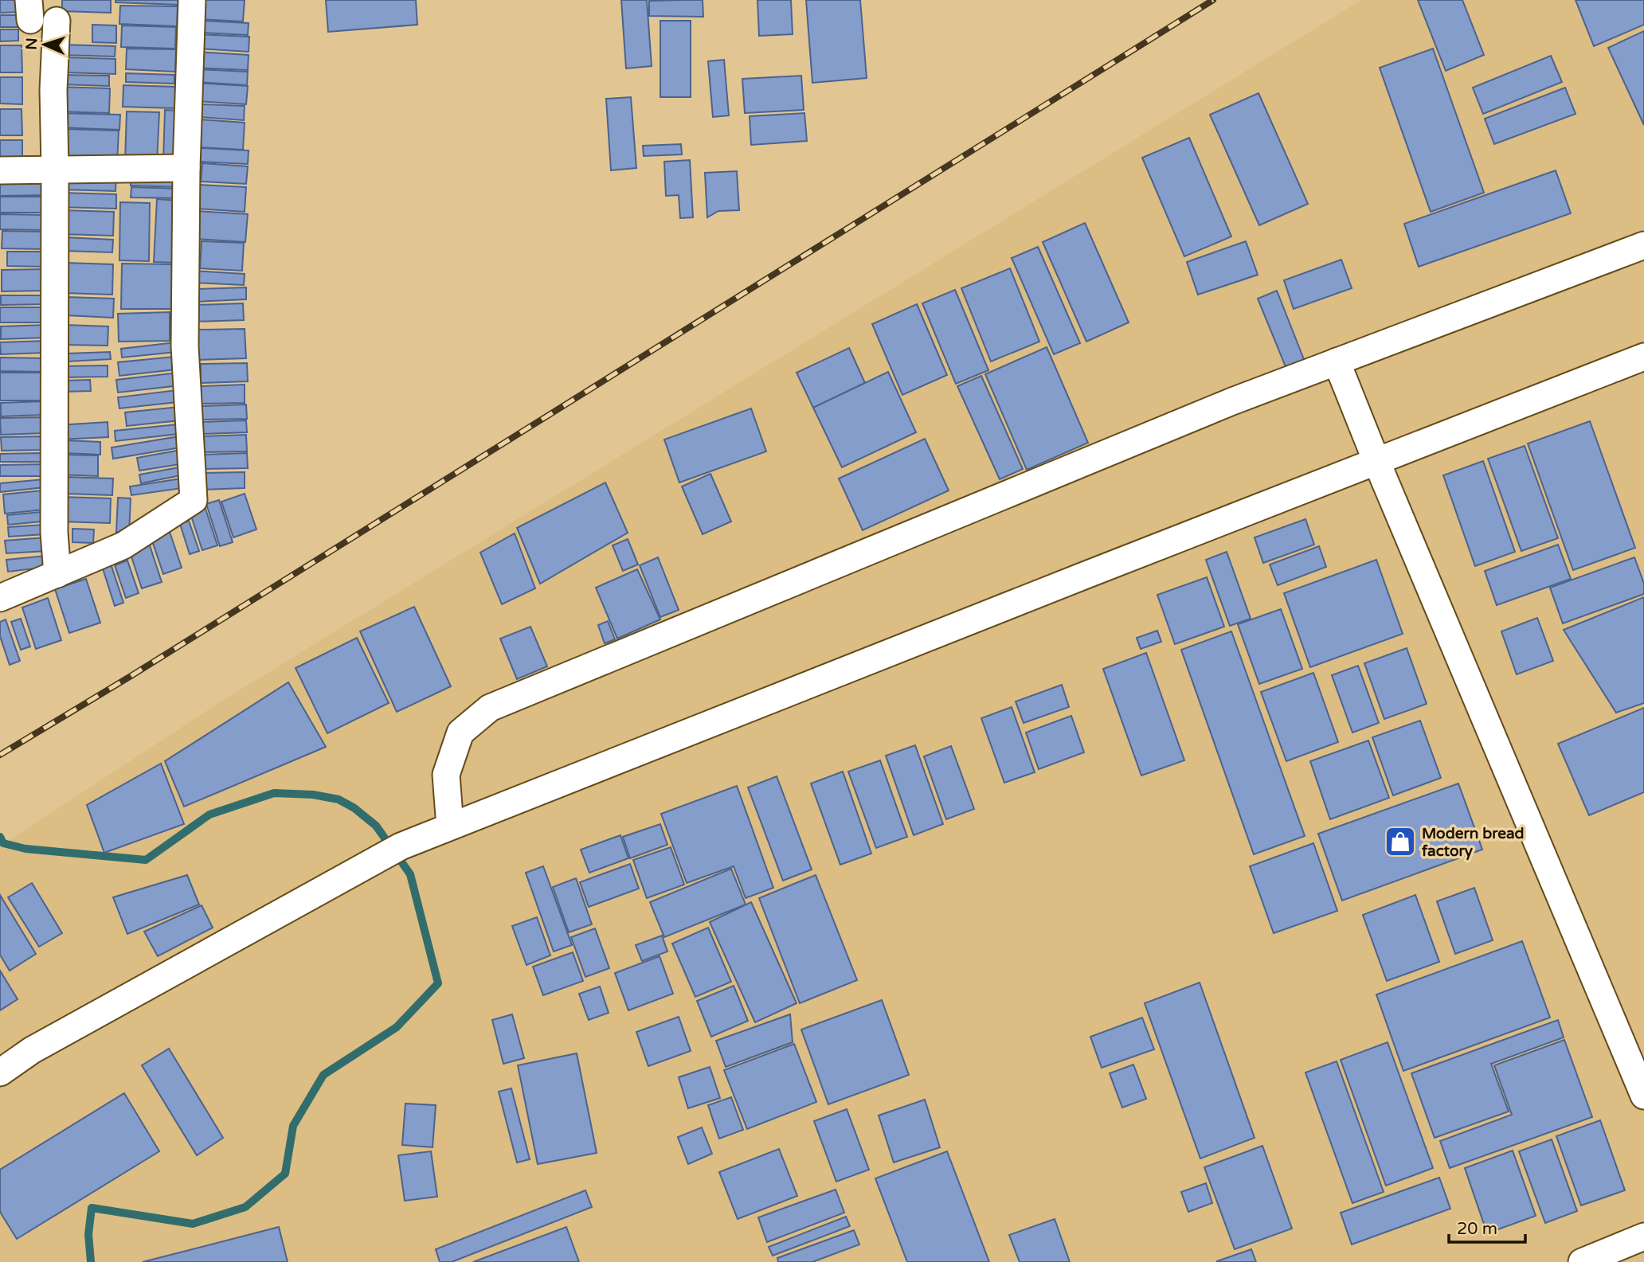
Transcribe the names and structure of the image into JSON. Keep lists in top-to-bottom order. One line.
{"places":{"shop":["Modern bread factory"]},"scale_bar":"20 m","north":"left"}
